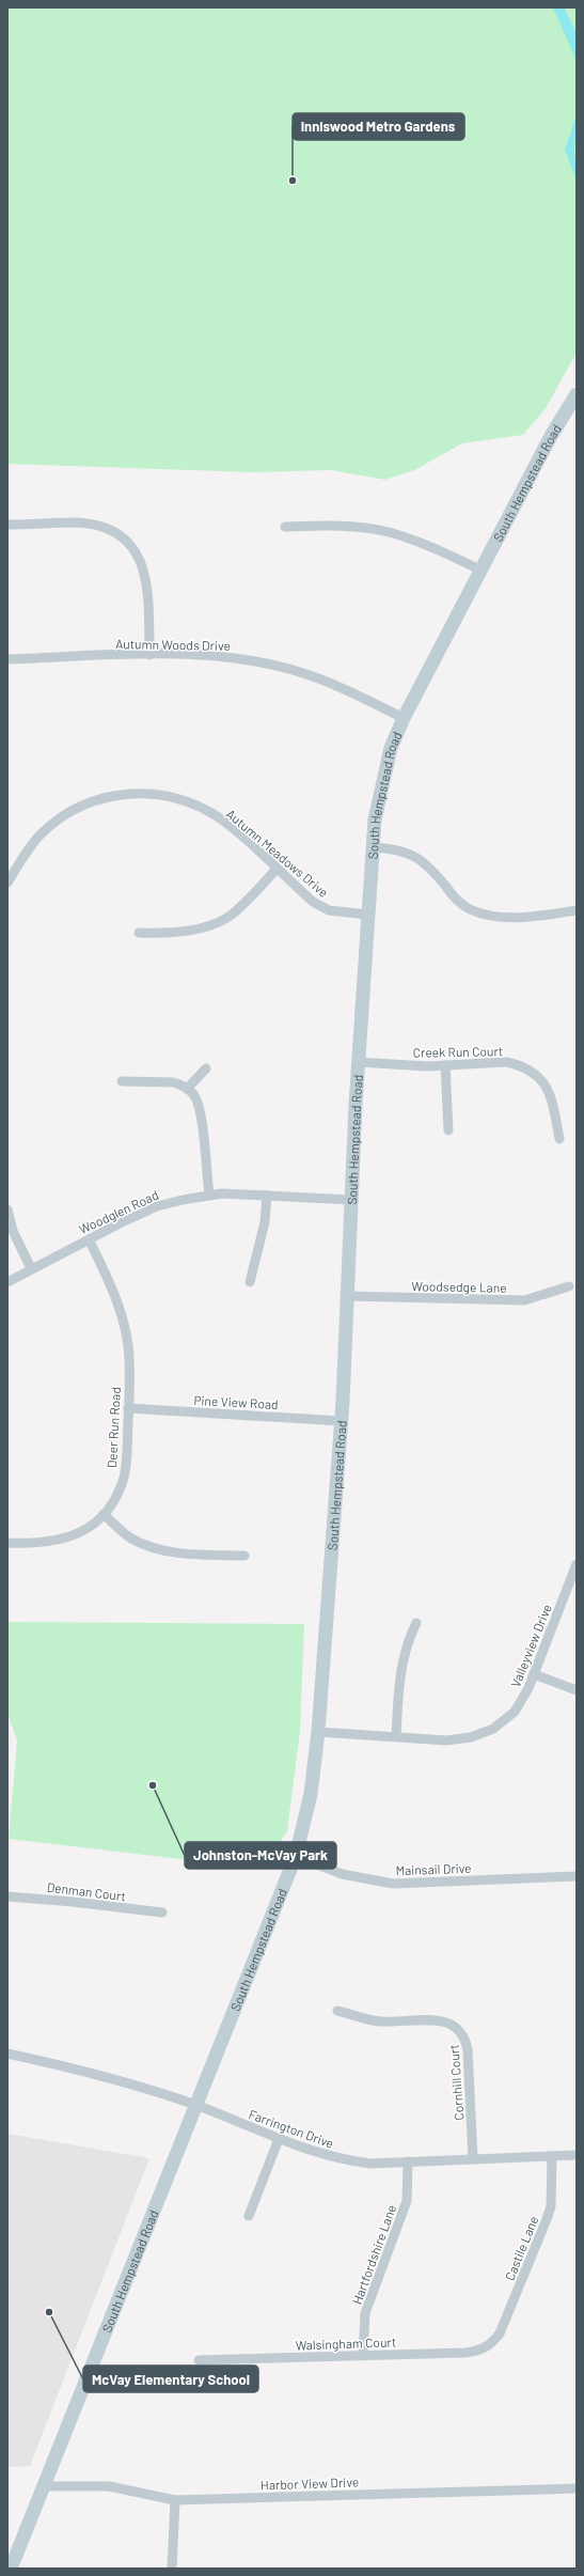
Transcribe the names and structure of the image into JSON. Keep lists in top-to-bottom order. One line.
{"streets":{"street":["South Hempstead Road","Autumn Woods Drive","Autumn Meadows Drive","Creek Run Court","Woodglen Road","Woodsedge Lane","Pine View Road","Deer Run Road","Valleyview Drive","Mainsail Drive","Denman Court","Cornhill Court","Farrington Drive","Castile Lane","Hartfordshire Lane","Walsingham Court","Harbor View Drive"]},"crossings":[["South Hempstead Road","Autumn Woods Drive"],["South Hempstead Road","Autumn Meadows Drive"],["South Hempstead Road","Creek Run Court"],["South Hempstead Road","Woodglen Road"],["South Hempstead Road","Woodsedge Lane"],["South Hempstead Road","Pine View Road"],["South Hempstead Road","Valleyview Drive"],["South Hempstead Road","Mainsail Drive"],["South Hempstead Road","Farrington Drive"],["South Hempstead Road","Harbor View Drive"],["Woodglen Road","Deer Run Road"],["Pine View Road","Deer Run Road"],["Cornhill Court","Farrington Drive"],["Farrington Drive","Castile Lane"],["Farrington Drive","Hartfordshire Lane"],["Castile Lane","Walsingham Court"],["Hartfordshire Lane","Walsingham Court"]],"places":["Inniswood Metro Gardens","Johnston-McVay Park","McVay Elementary School"]}
